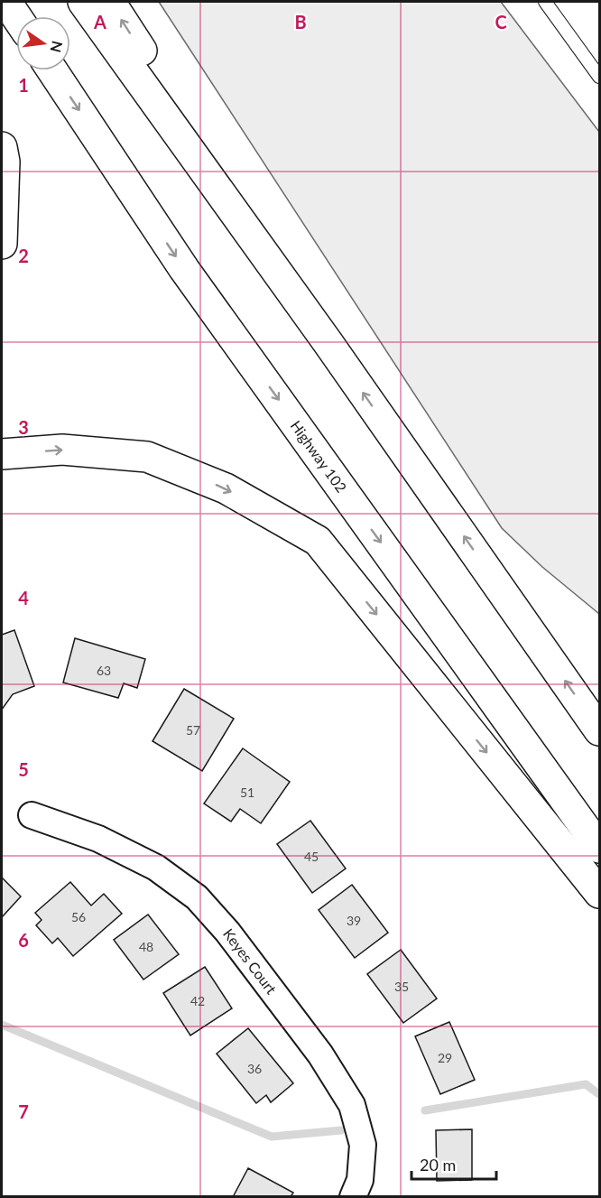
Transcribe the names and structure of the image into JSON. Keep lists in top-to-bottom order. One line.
{"streets":{"highway":["Highway 102"],"street":["Keyes Court"]},"house_numbers":["63","57","51","45","56","39","48","35","42","29","36"],"scale_bar":"20 m","north":"right","grid":{"columns":["A","B","C"],"rows":["1","2","3","4","5","6","7"]}}
